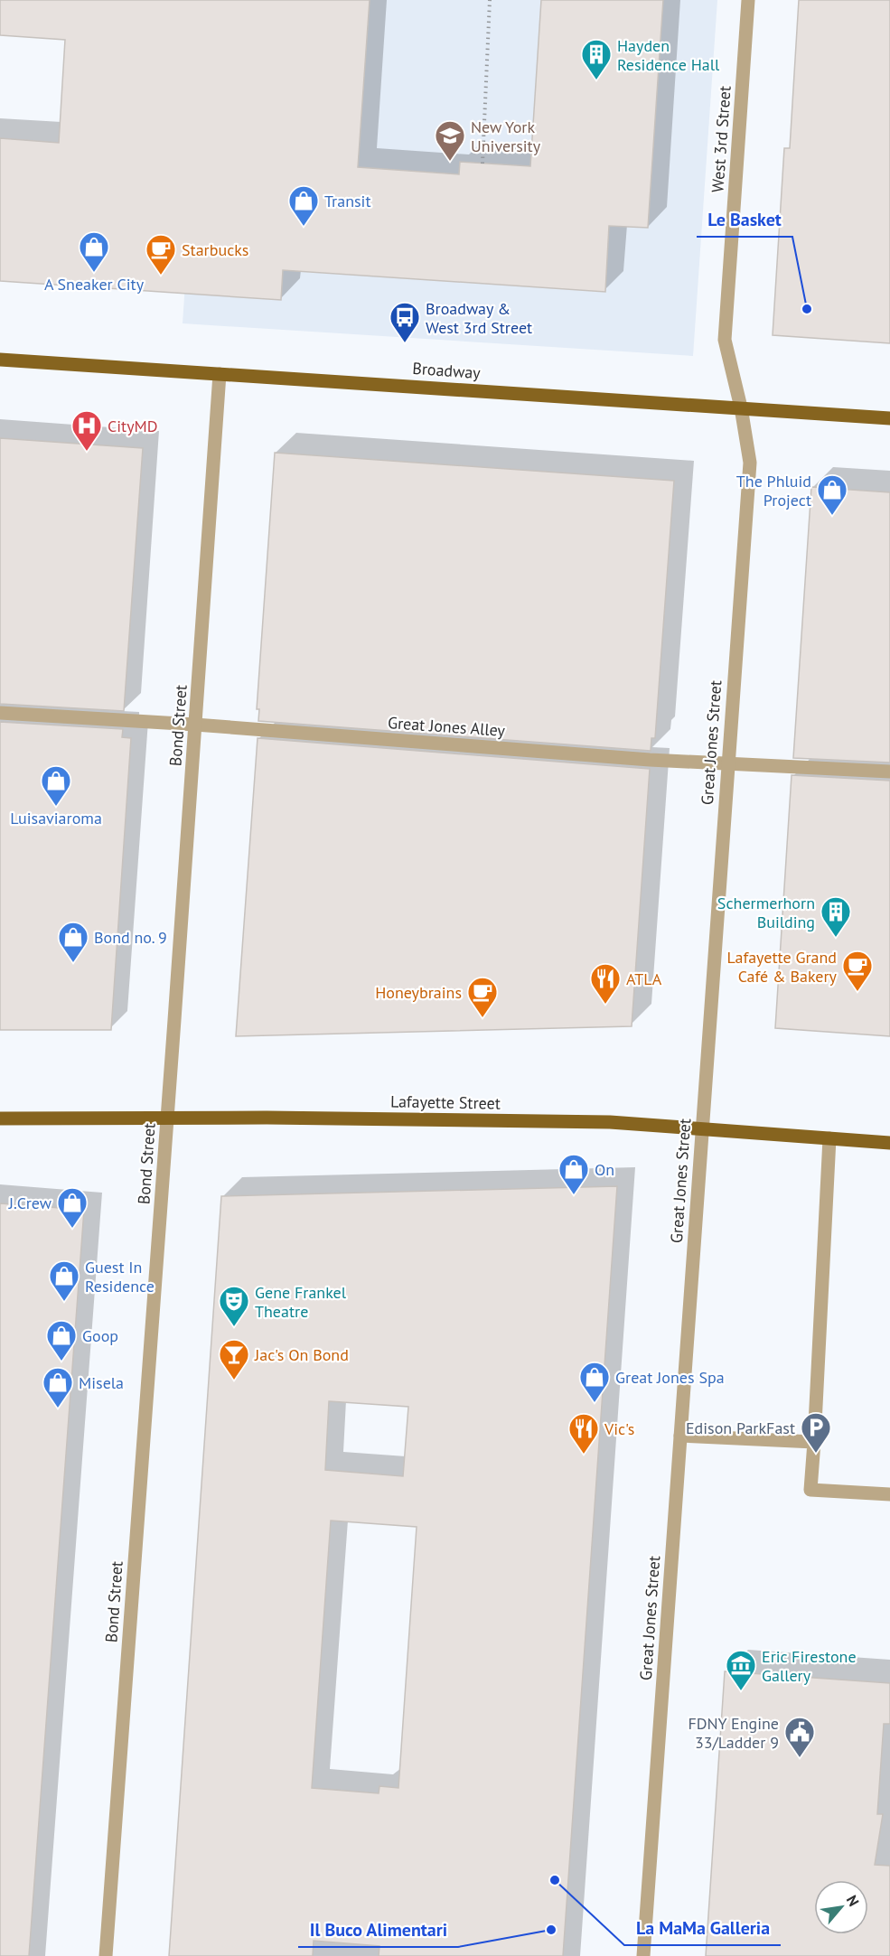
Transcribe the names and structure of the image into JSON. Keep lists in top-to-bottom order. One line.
{"streets":{"main road":["Broadway","Lafayette Street"],"street":["West 3rd Street","Bond Street","Great Jones Alley","Great Jones Street"]},"crossings":[["West 3rd Street","Broadway"],["West 3rd Street","Great Jones Street"],["Broadway","Bond Street"],["Broadway","Great Jones Street"],["Bond Street","Great Jones Alley"],["Bond Street","Lafayette Street"],["Great Jones Alley","Great Jones Street"],["Great Jones Street","Lafayette Street"]],"places":{"building":["Hayden Residence Hall","Schermerhorn Building"],"school or university":["New York University"],"shop":["Transit","A Sneaker City","The Phluid Project","Luisaviaroma","Bond no. 9","On","J.Crew","Guest In Residence","Goop","Great Jones Spa","Misela"],"cafe":["Starbucks","Lafayette Grand Café & Bakery","Honeybrains"],"other":["Le Basket","La MaMa Galleria","Il Buco Alimentari"],"bus stop":["Broadway & West 3rd Street"],"hospital":["CityMD"],"restaurant":["ATLA","Vic's"],"theatre":["Gene Frankel Theatre"],"bar":["Jac's On Bond"],"parking":["Edison ParkFast"],"museum":["Eric Firestone Gallery"],"public building":["FDNY Engine 33/Ladder 9"]},"north":"top right"}
